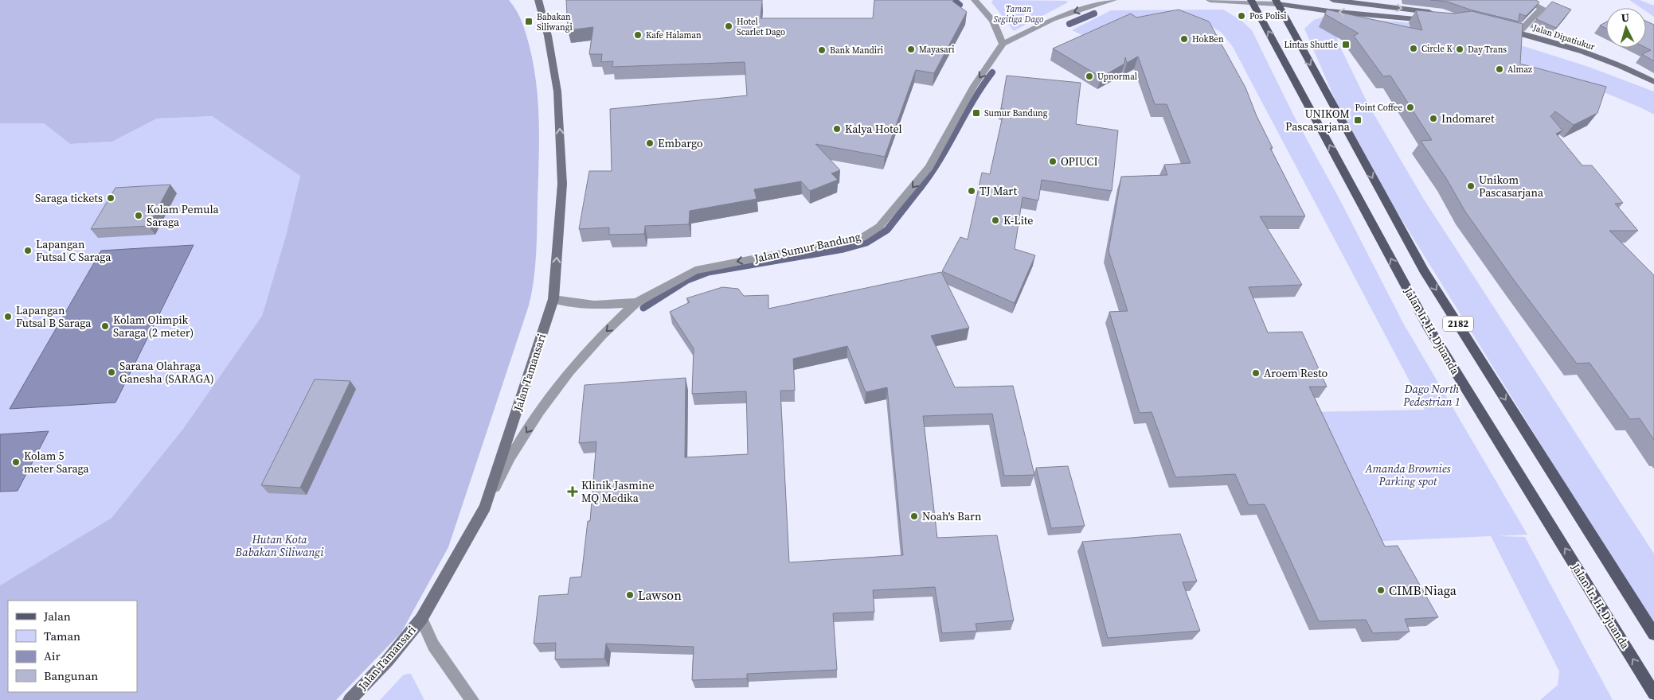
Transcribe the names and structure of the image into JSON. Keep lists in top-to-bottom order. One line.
{"streets":{"main road":["Jalan Dipatiukur","2182","Jalan Ir. H. Djuanda","Jalan Tamansari"],"street":["Jalan Sumur Bandung"]},"crossings":[["Jalan Sumur Bandung","Jalan Tamansari"]],"one_way":["Jalan Sumur Bandung","Jalan Tamansari"],"parks":["Taman Segitiga Dago","Dago North Pedestrian 1","Amanda Brownies Parking spot","Hutan Kota Babakan Siliwangi"],"places":{"other":["Pos Polisi","Hotel Scarlet Dago","Kafe Halaman","HokBen","Circle K","Mayasari","Day Trans","Bank Mandiri","Almaz","Upnormal","Point Coffee","Indomaret","Kalya Hotel","Embargo","OPIUCI","Unikom Pascasarjana","TJ Mart","Saraga tickets","Kolam Pemula Saraga","K-Lite","Lapangan Futsal C Saraga","Lapangan Futsal B Saraga","Kolam Olimpik Saraga (2 meter)","Sarana Olahraga Ganesha (SARAGA)","Aroem Resto","Kolam 5 meter Saraga","Noah's Barn","CIMB Niaga","Lawson"],"transit":["Babakan Siliwangi","Lintas Shuttle","Sumur Bandung","UNIKOM Pascasarjana"],"health":["Klinik Jasmine MQ Medika"]},"legend":["Jalan","Taman","Air","Bangunan"],"north":"top"}
